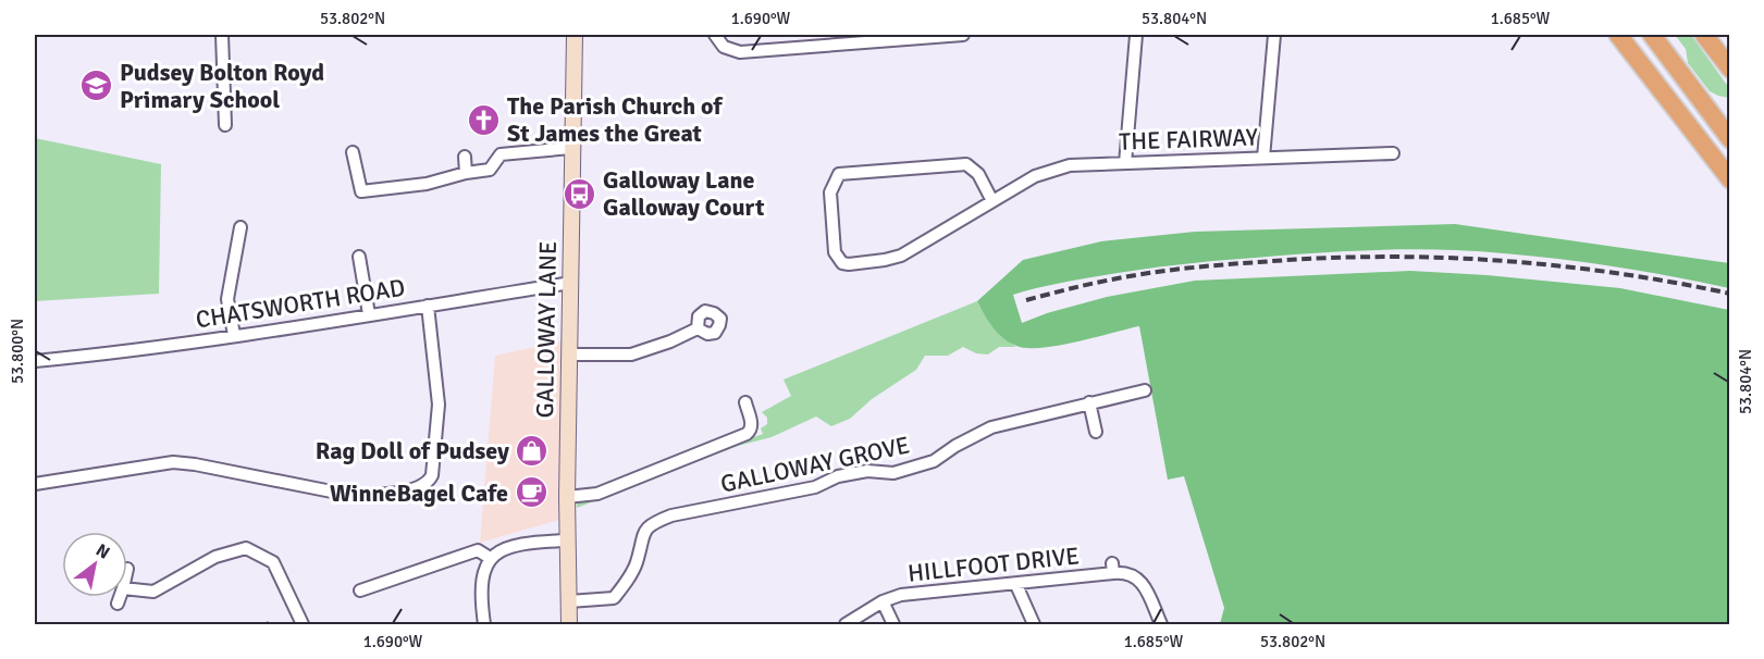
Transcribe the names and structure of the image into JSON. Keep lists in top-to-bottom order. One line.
{"streets":{"main road":["GALLOWAY LANE"],"street":["THE FAIRWAY","CHATSWORTH ROAD","GALLOWAY GROVE","HILLFOOT DRIVE"]},"crossings":[["CHATSWORTH ROAD","GALLOWAY LANE"],["GALLOWAY LANE","GALLOWAY GROVE"]],"places":{"school or university":["Pudsey Bolton Royd Primary School"],"church":["The Parish Church of St James the Great"],"bus stop":["Galloway Lane Galloway Court"],"shop":["Rag Doll of Pudsey"],"cafe":["WinneBagel Cafe"]},"north":"top right","coordinates":["53.802°N","1.690°W","53.804°N","1.685°W","53.800°N"]}
